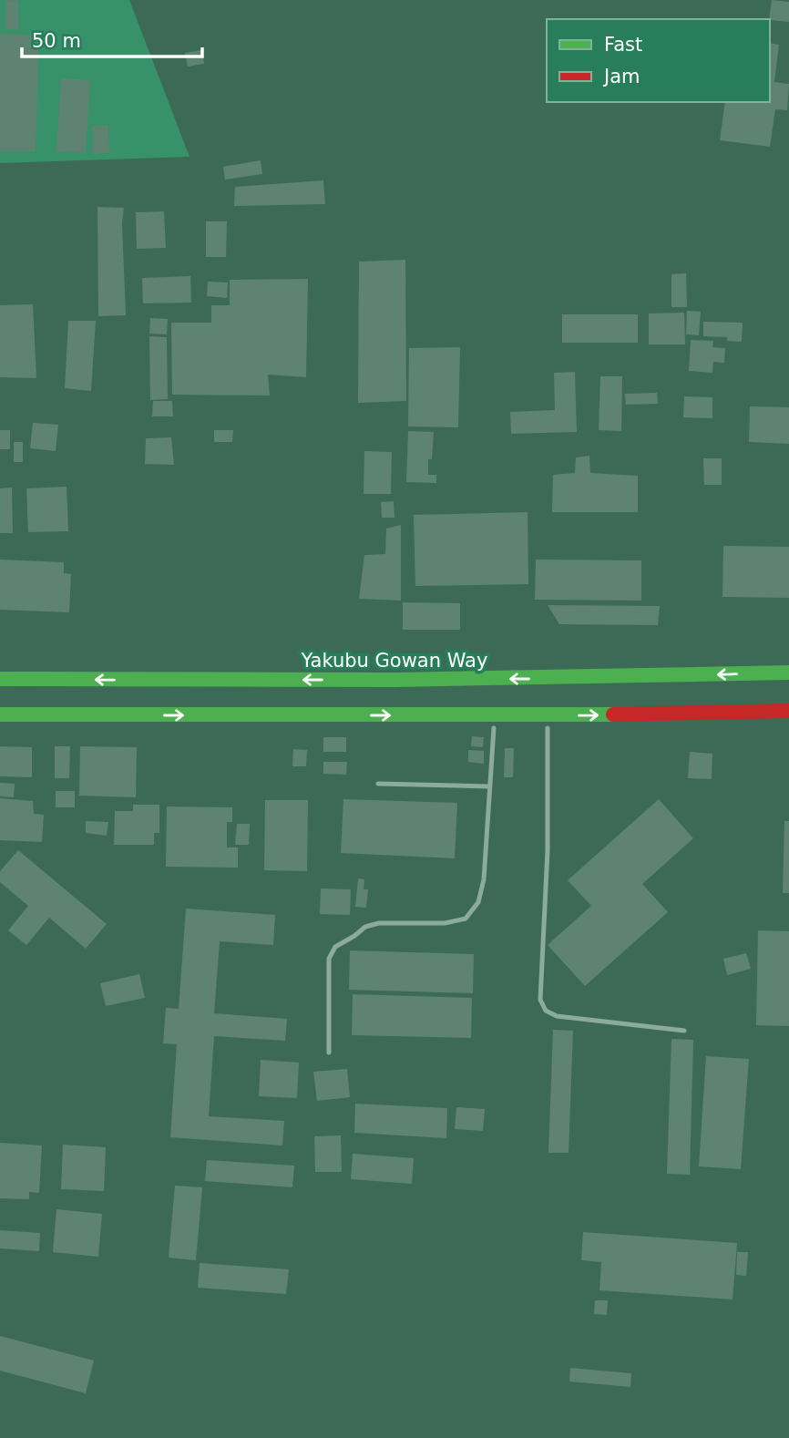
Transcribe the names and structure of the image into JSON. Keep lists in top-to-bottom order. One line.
{"streets":{"street":["Yakubu Gowan Way"]},"legend":["Fast","Jam"],"scale_bar":"50 m"}
